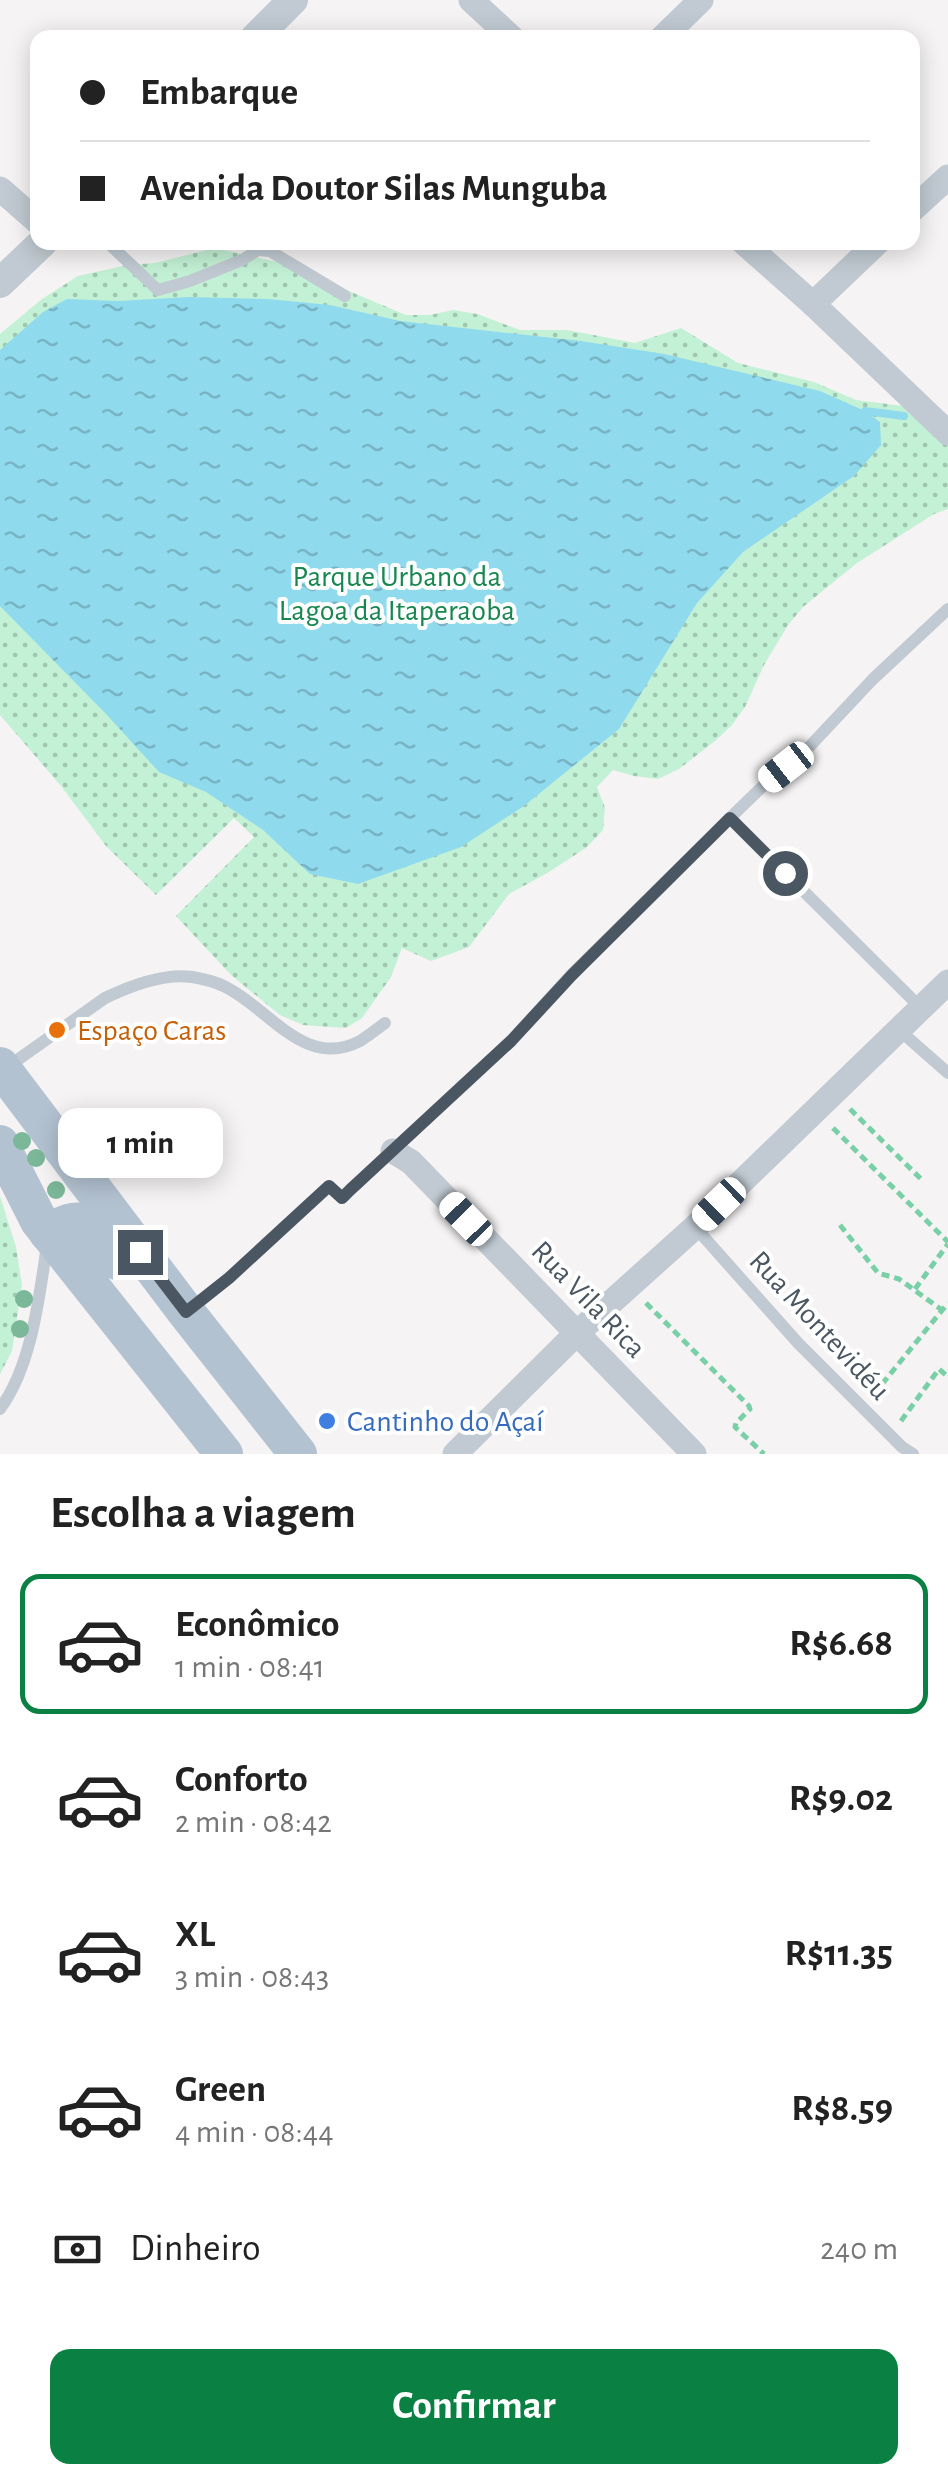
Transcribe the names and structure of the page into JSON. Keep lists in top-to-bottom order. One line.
{"streets":{"street":["Rua Vila Rica"],"lane":["Rua Montevidéu"]},"parks":["Parque Urbano da Lagoa da Itaperaoba"],"places":["Espaço Caras","Cantinho do Açaí"],"page":{"banner":["Embarque","Avenida Doutor Silas Munguba"],"bubble":"1 min","heading":"Escolha a viagem","list":[{"name":"Econômico","note":"1 min · 08:41","value":"R$6.68"},{"name":"Conforto","note":"2 min · 08:42","value":"R$9.02"},{"name":"XL","note":"3 min · 08:43","value":"R$11.35"},{"name":"Green","note":"4 min · 08:44","value":"R$8.59"}],"pay":["Dinheiro","240 m"],"buttons":"Confirmar"}}
